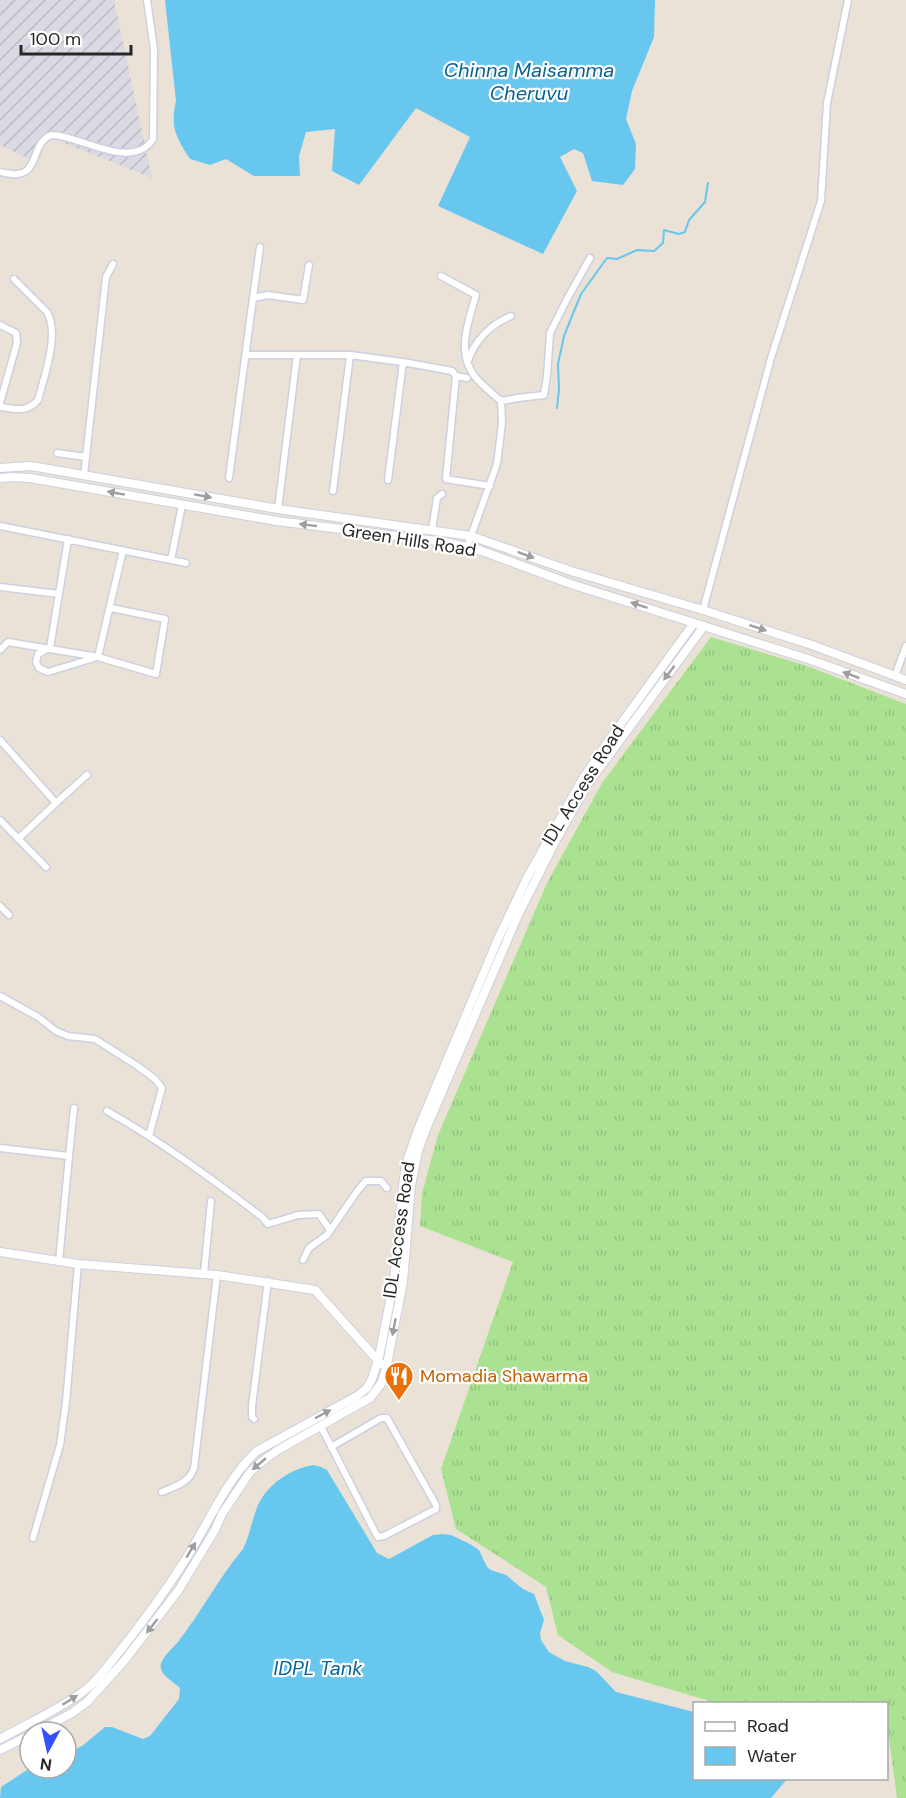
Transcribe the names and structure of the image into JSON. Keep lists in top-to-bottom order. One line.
{"streets":{"street":["Green Hills Road","IDL Access Road"]},"crossings":[["Green Hills Road","IDL Access Road"]],"water":["Chinna Maisamma Cheruvu","IDPL Tank"],"places":{"restaurant":["Momadia Shawarma"]},"legend":["Road","Water"],"scale_bar":"100 m","north":"bottom"}
